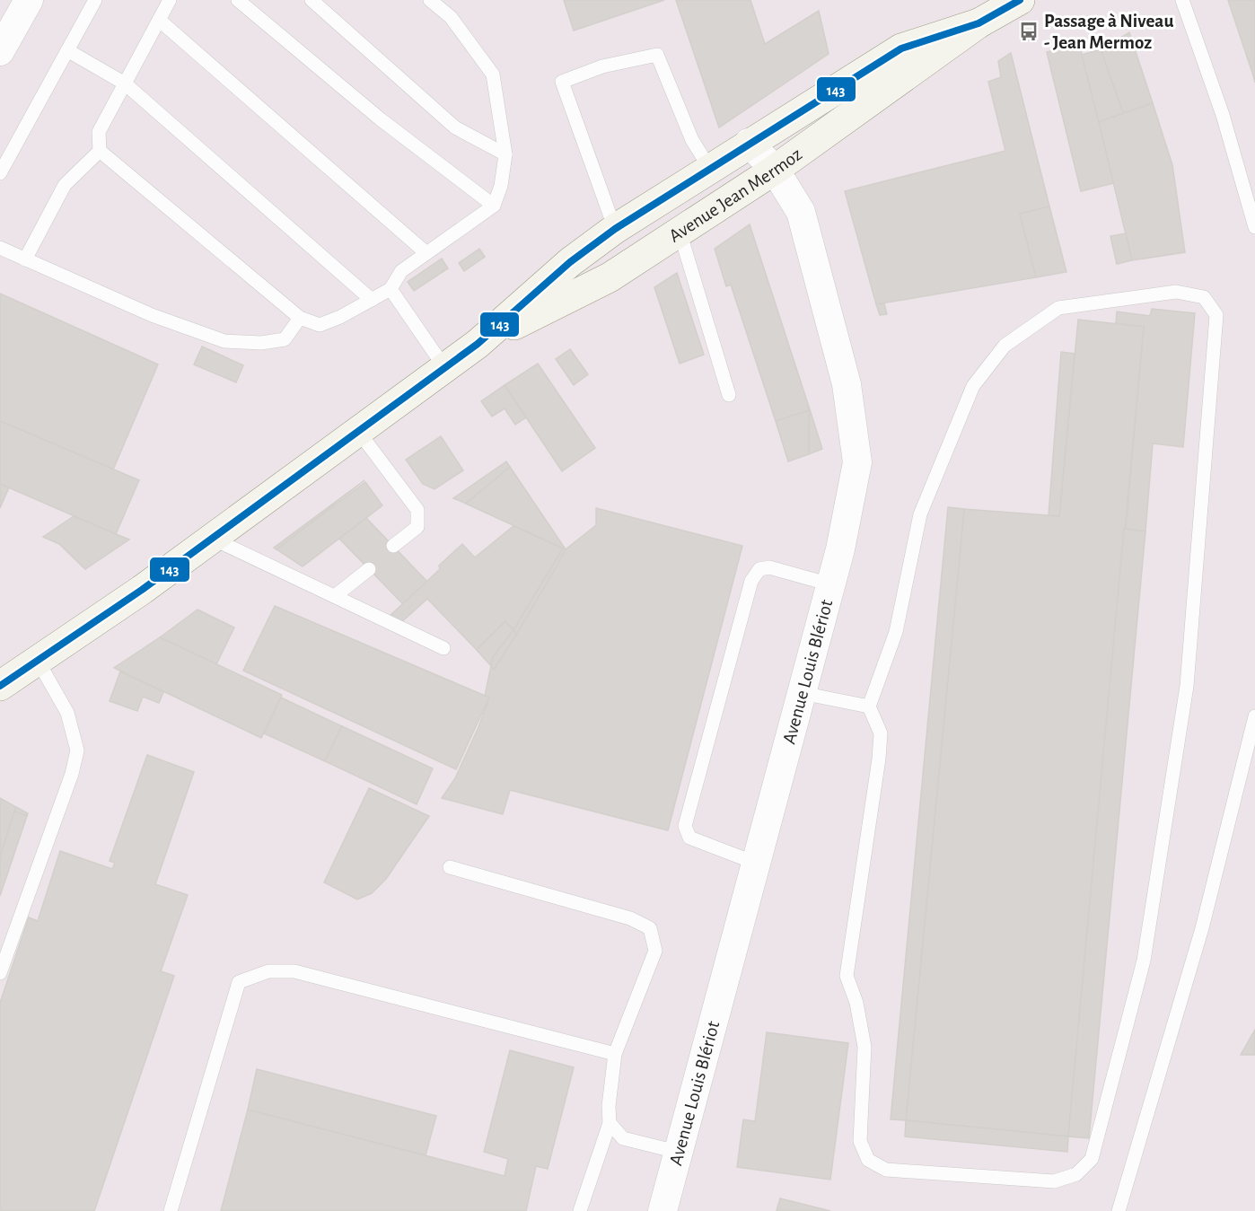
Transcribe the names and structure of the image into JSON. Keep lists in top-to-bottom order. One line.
{"streets":{"main road":["Avenue Jean Mermoz"],"street":["Avenue Louis Blériot"]},"crossings":[["Avenue Jean Mermoz","Avenue Louis Blériot"]],"places":{"bus stop":["Passage à Niveau - Jean Mermoz"]},"lines":["transit line 143"]}
